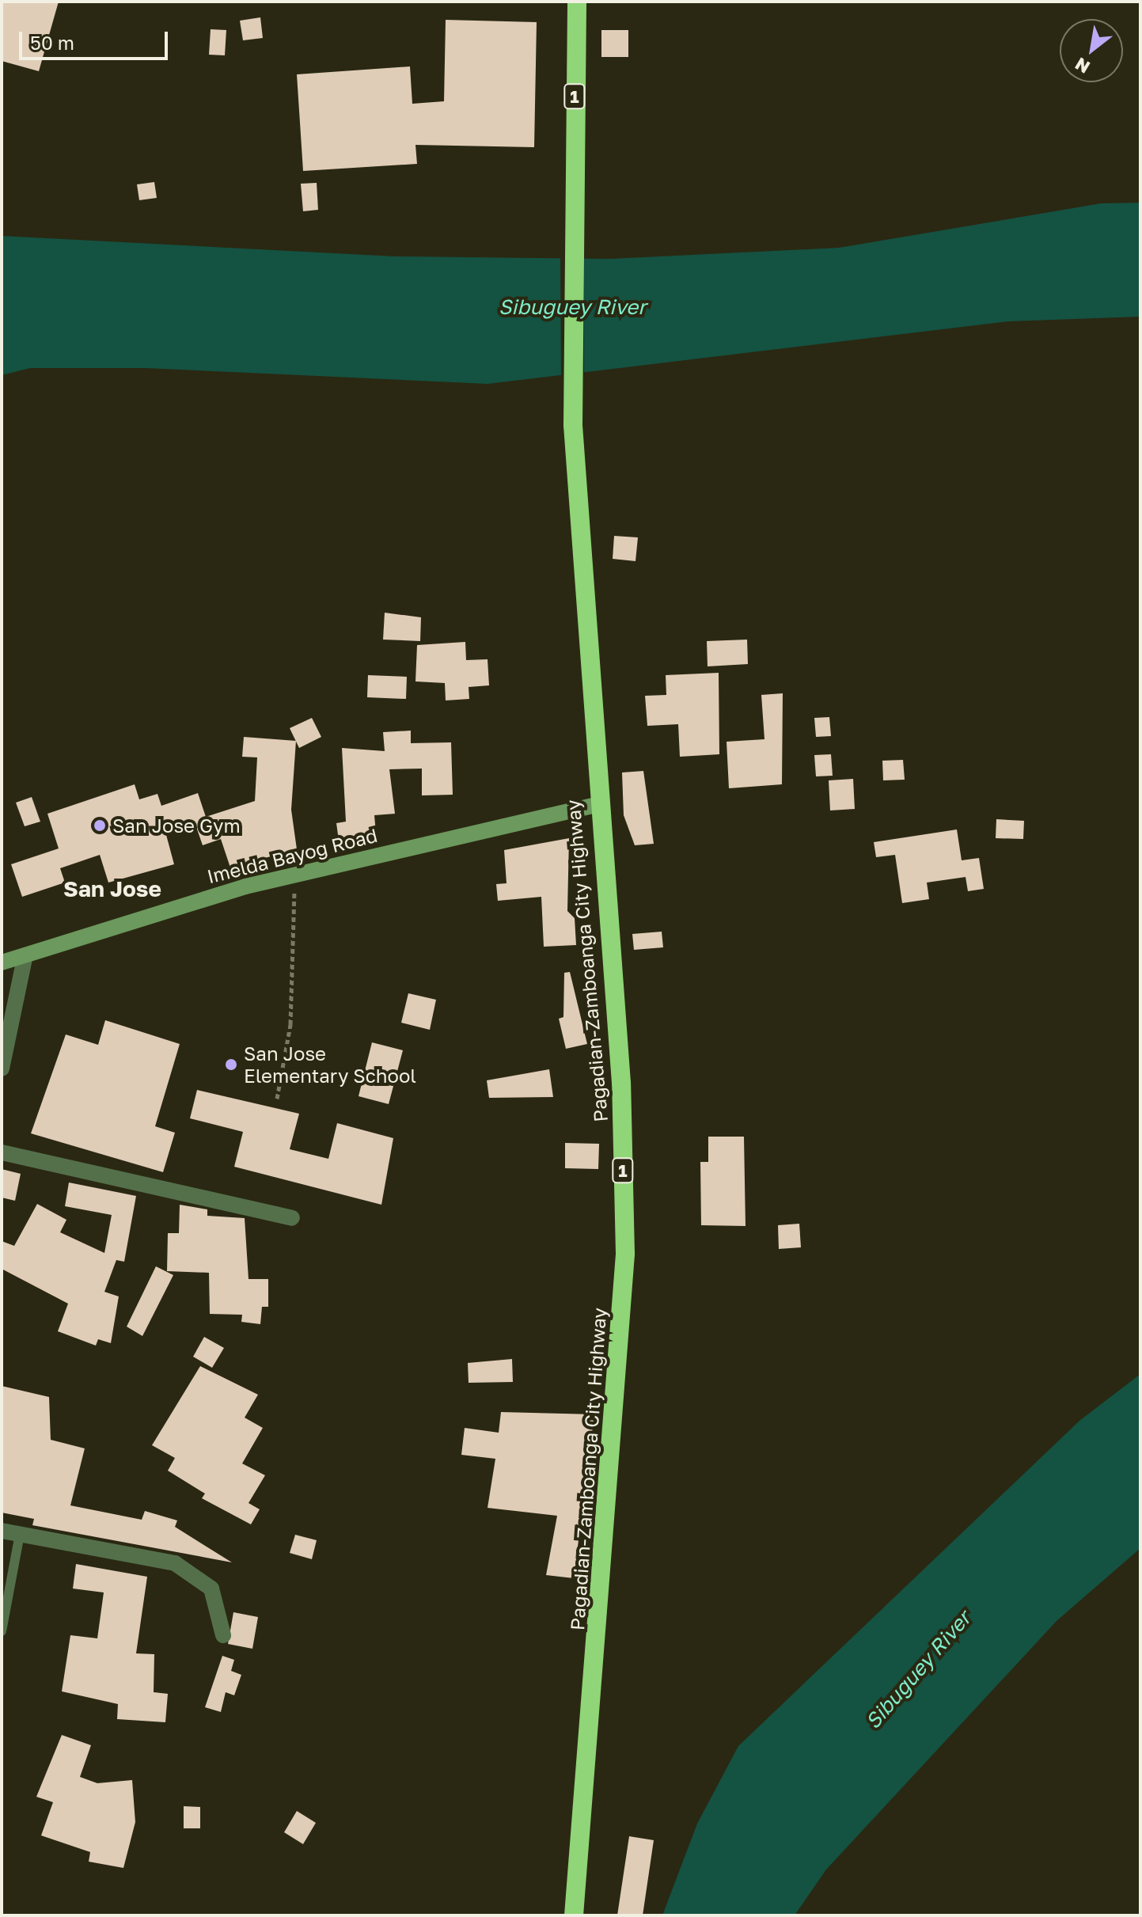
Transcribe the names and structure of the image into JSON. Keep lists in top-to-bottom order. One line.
{"streets":{"highway":["1","Pagadian-Zamboanga City Highway"],"main road":["Imelda Bayog Road"]},"crossings":[["Imelda Bayog Road","Pagadian-Zamboanga City Highway"]],"districts":["San Jose"],"water":["Sibuguey River"],"places":["San Jose Gym","San Jose Elementary School"],"scale_bar":"50 m","north":"bottom left"}
